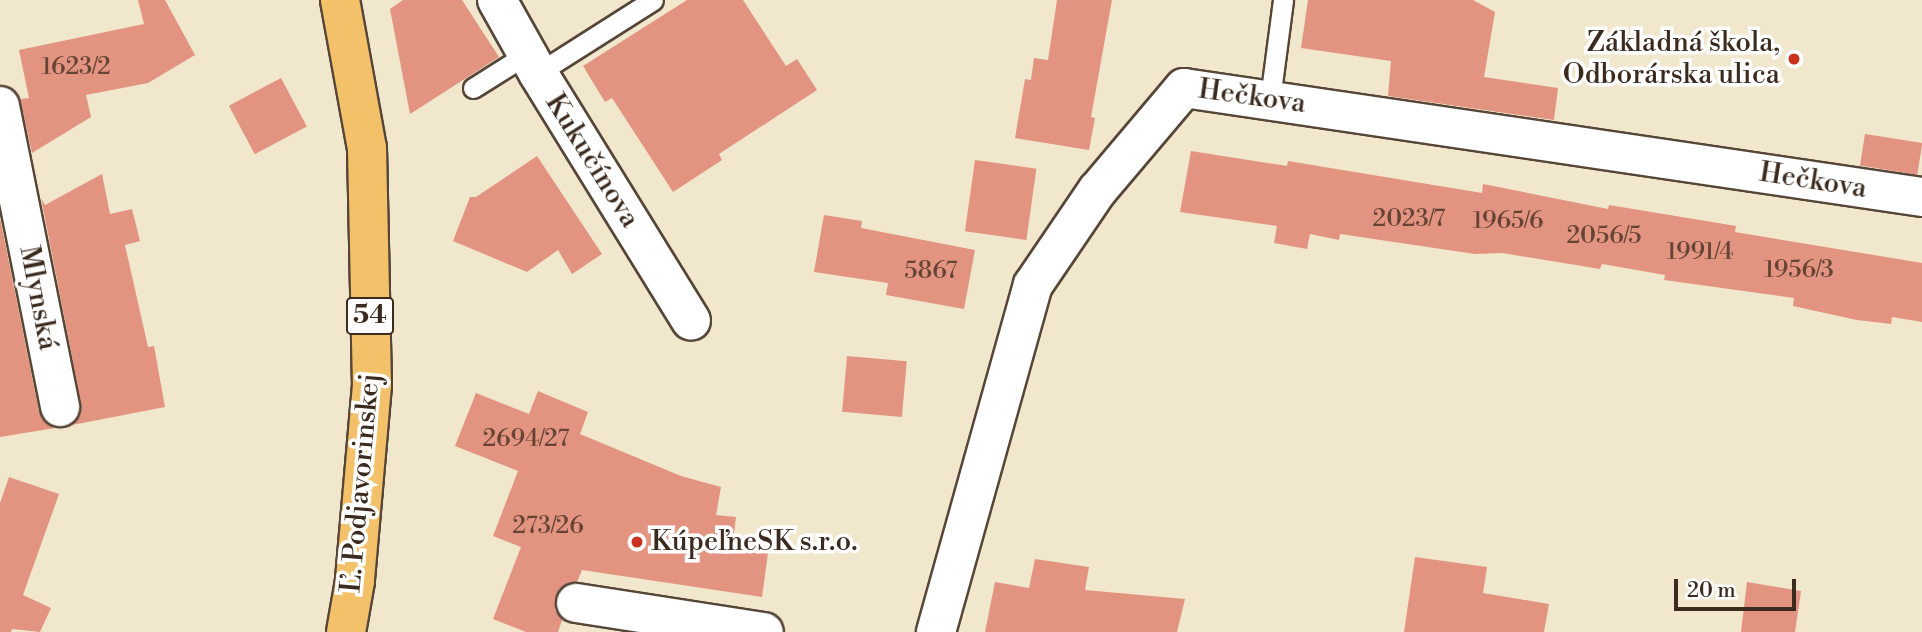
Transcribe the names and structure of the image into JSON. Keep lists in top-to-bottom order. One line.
{"streets":{"main road":["54","Ľ. Podjavorinskej"],"street":["Hečkova","Kukučínova","Mlynská"]},"places":["Základná škola, Odborárska ulica","KúpeľneSK s.r.o."],"house_numbers":["1623/2","2023/7","1965/6","2056/5","1991/4","1956/3","5867","2694/27","273/26"],"scale_bar":"20 m"}
